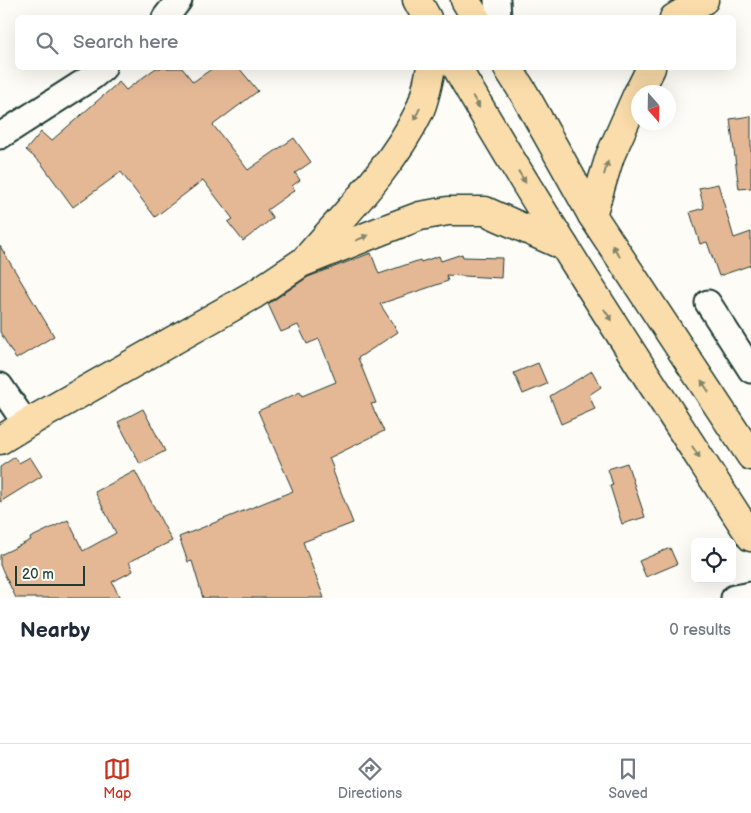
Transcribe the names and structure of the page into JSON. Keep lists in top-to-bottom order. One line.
{"scale_bar":"20 m","north":"bottom","page":{"search":"Search here","scale":"20 m","heading":["Nearby","0 results"],"nav":["Map","Directions","Saved"]}}
